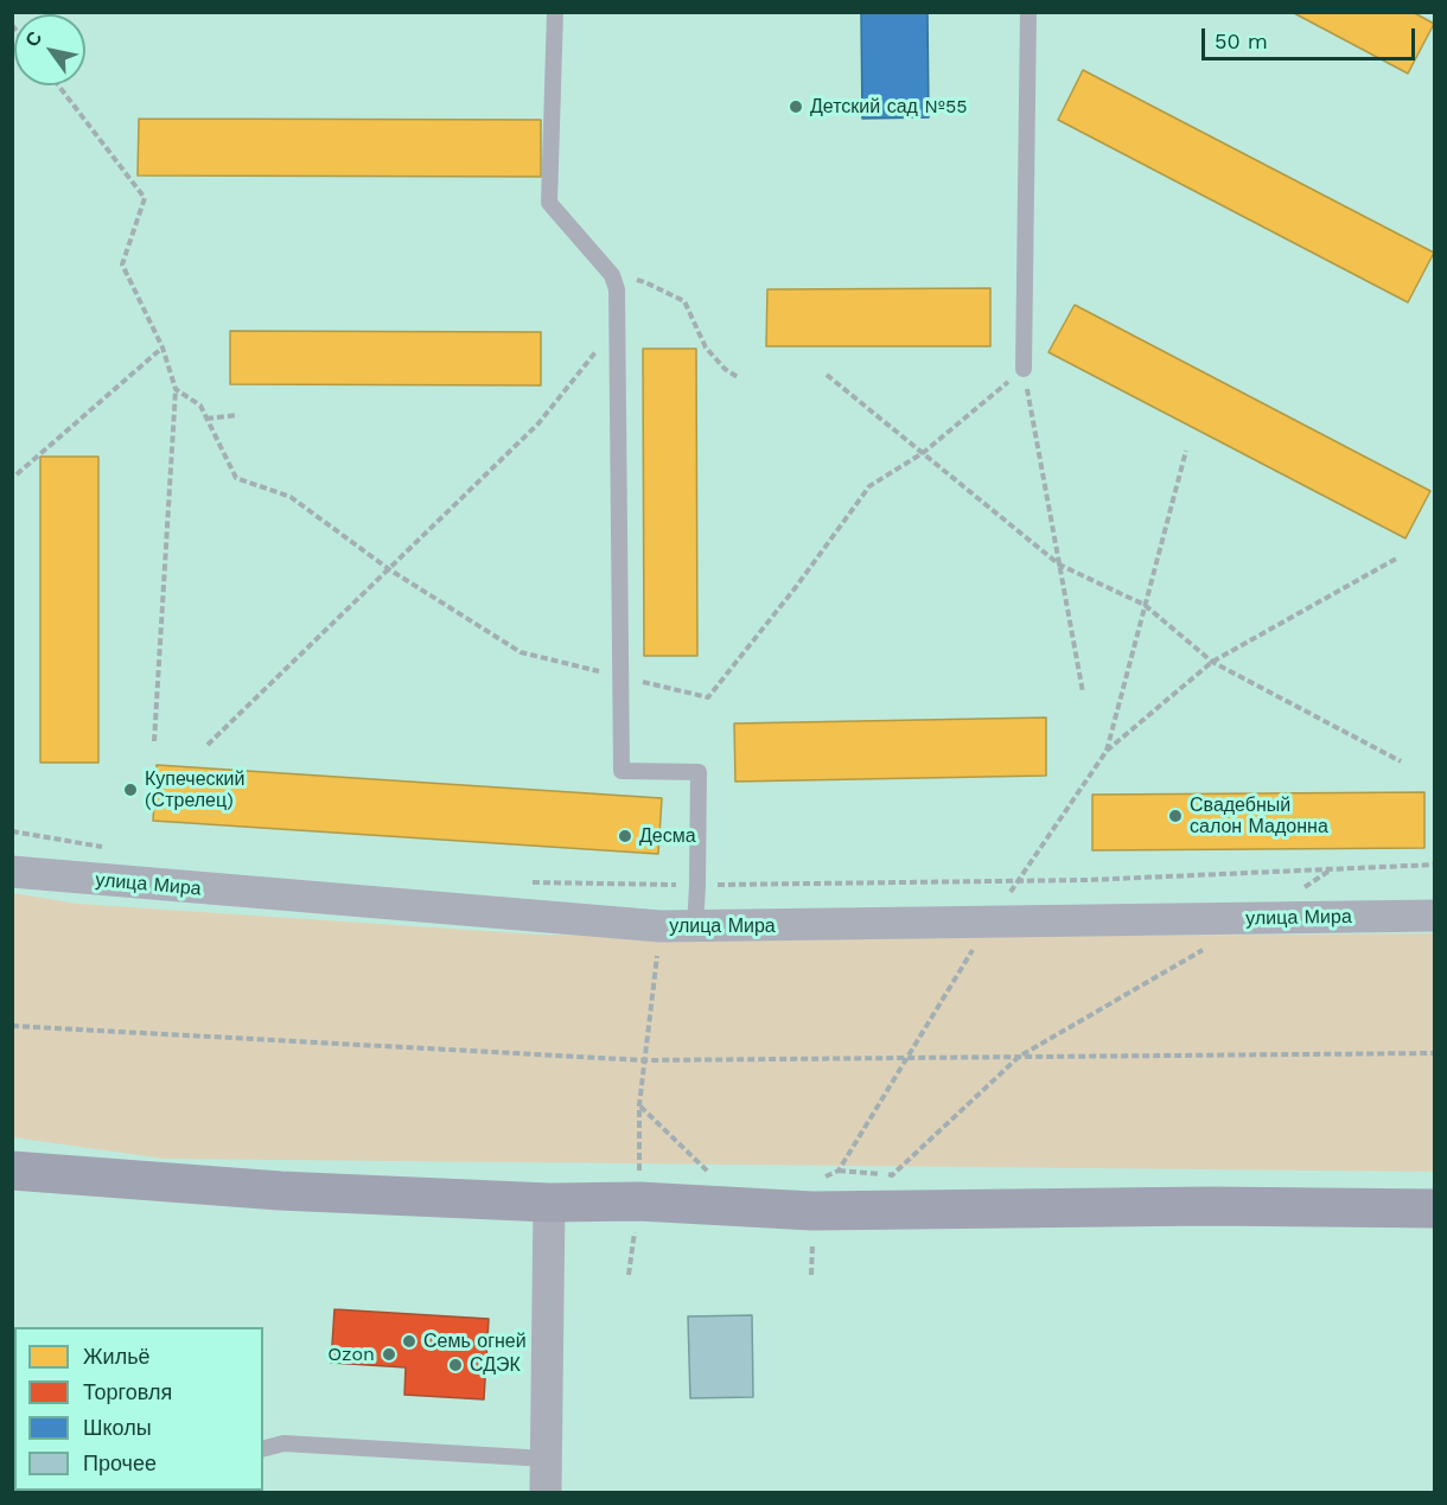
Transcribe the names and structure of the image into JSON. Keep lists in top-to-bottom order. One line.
{"streets":{"street":["улица Мира"]},"places":["Детский сад №55","Купеческий (Стрелец)","Свадебный салон Мадонна","Десма","Семь огней","Ozon","СДЭК"],"legend":["Жильё","Торговля","Школы","Прочее"],"scale_bar":"50 m","north":"top left"}
